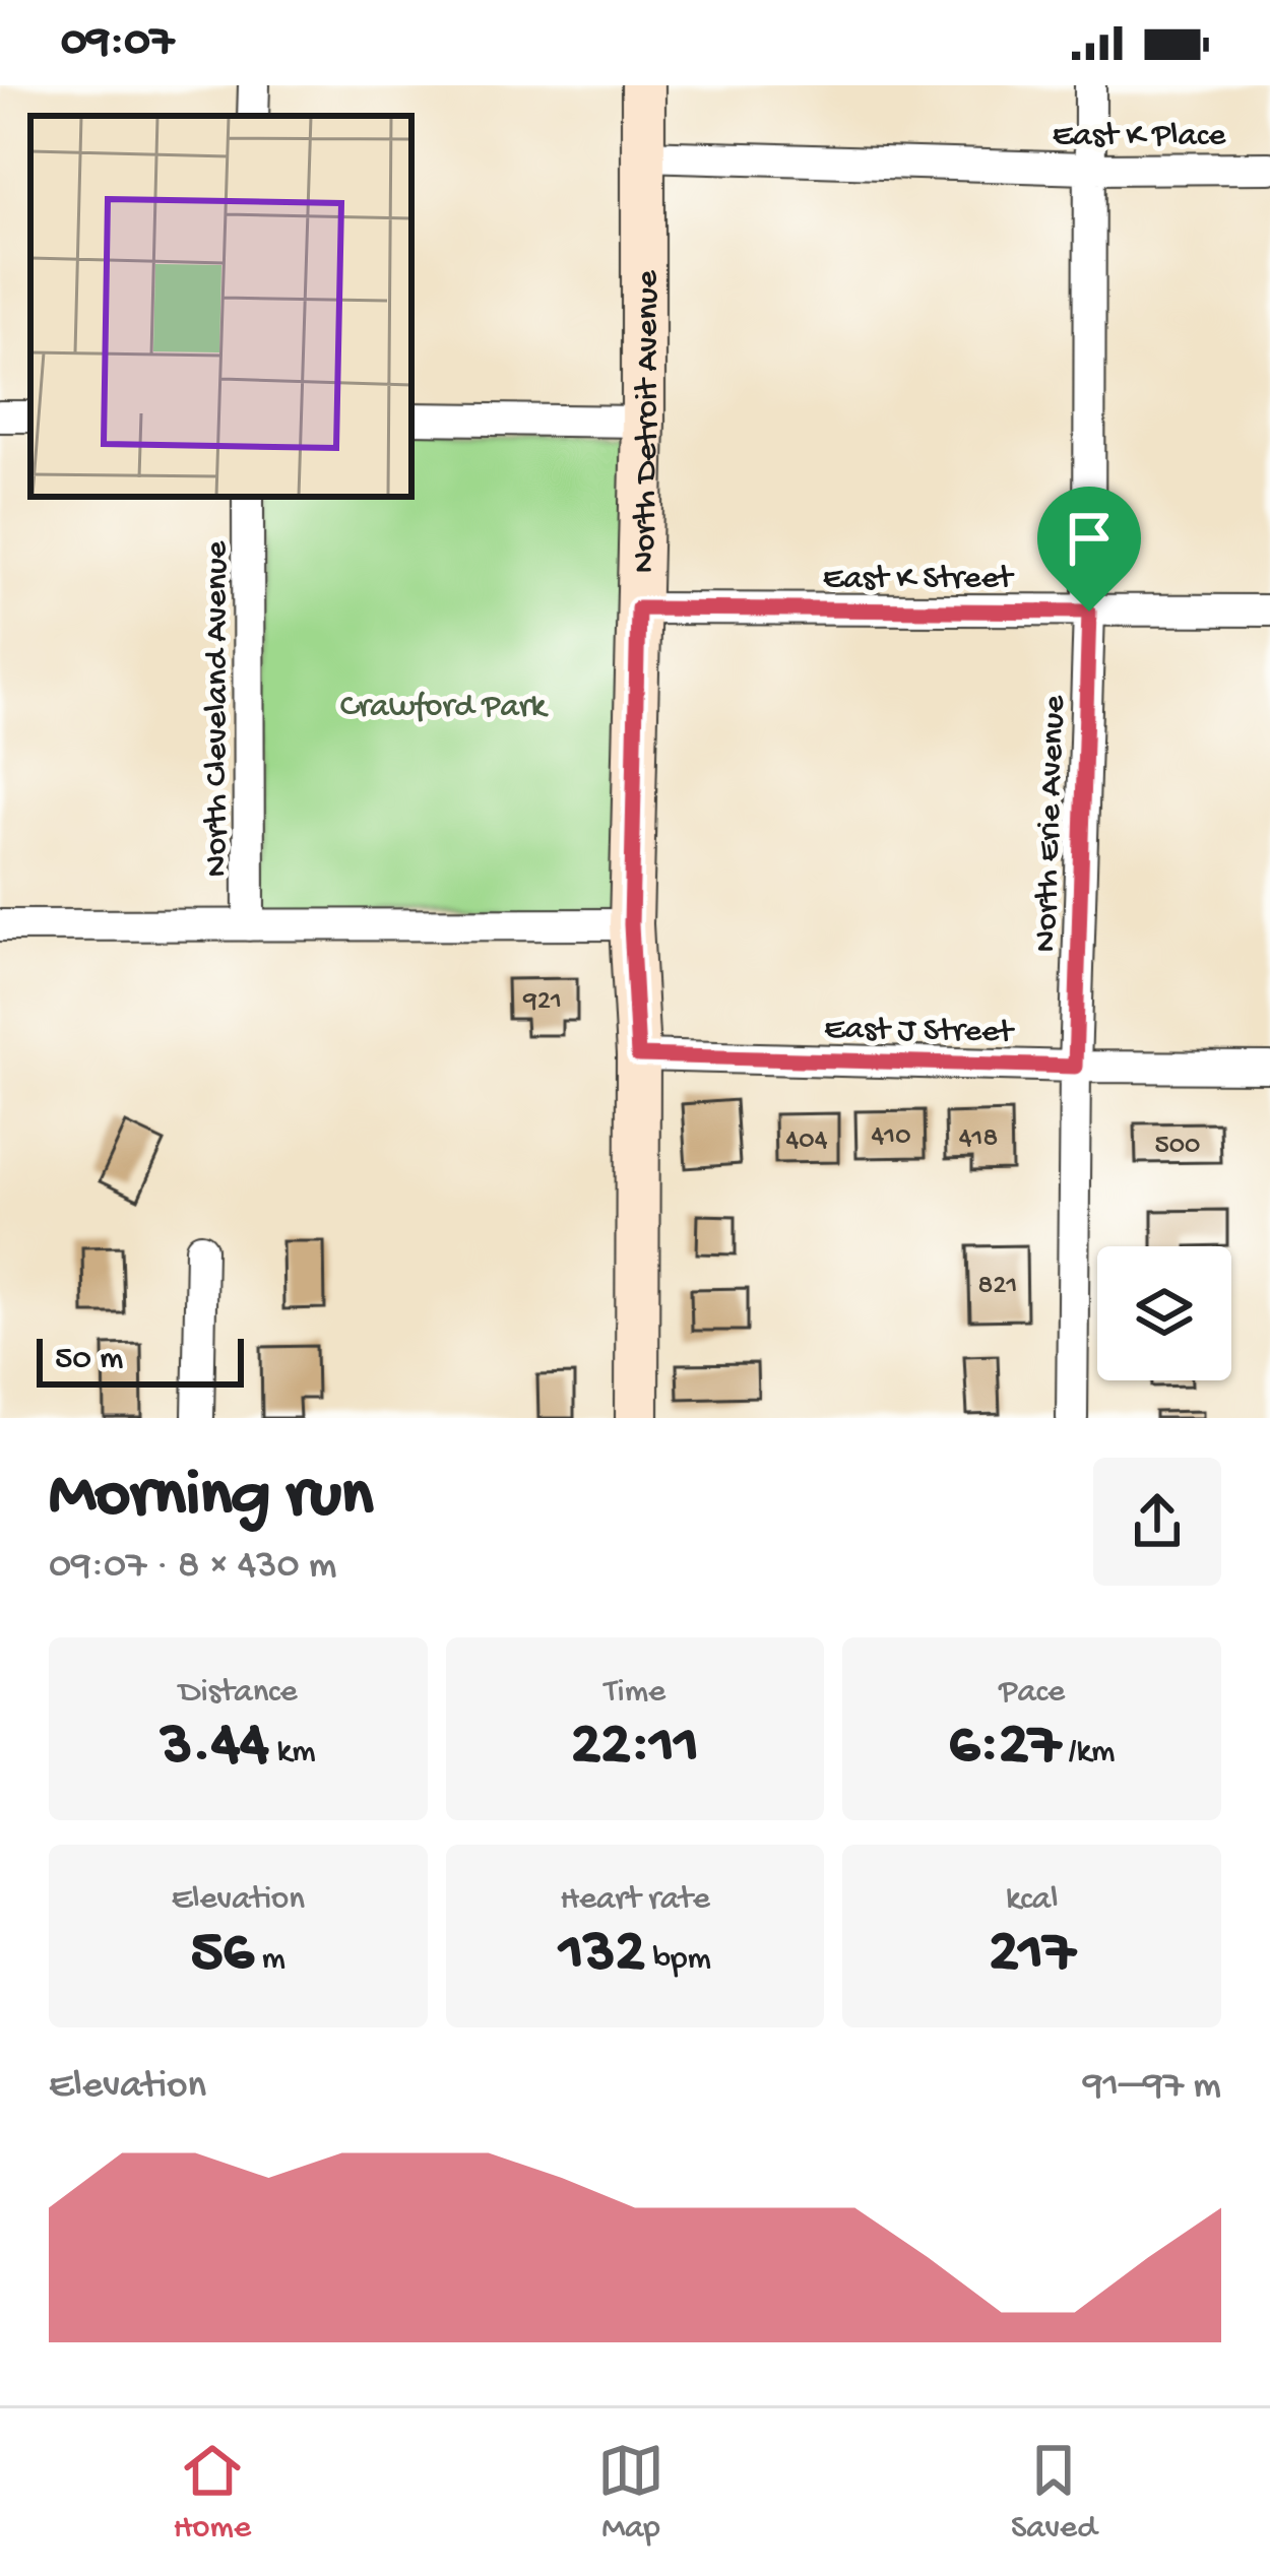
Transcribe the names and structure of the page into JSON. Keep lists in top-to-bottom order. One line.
{"streets":{"street":["East K Place","North Detroit Avenue","East K Street","North Cleveland Avenue","North Erie Avenue","East J Street"]},"crossings":[["East K Place","North Detroit Avenue"],["East K Place","North Erie Avenue"],["North Detroit Avenue","East K Street"],["North Detroit Avenue","East J Street"],["East K Street","North Erie Avenue"],["North Erie Avenue","East J Street"]],"parks":["Crawford Park"],"house_numbers":["921","410","418","404","500","821"],"scale_bar":"50 m","page":{"status":"09:07","scale":"50 m","heading":["Morning run","09:07 · 8 × 430 m"],"stats":[["Distance","3.44 km"],["Time","22:11"],["Pace","6:27 /km"],["Elevation","56 m"],["Heart rate","132 bpm"],["kcal","217"]],"chart":["Elevation","91–97 m"],"tabs":["Home","Map","Saved"]}}
